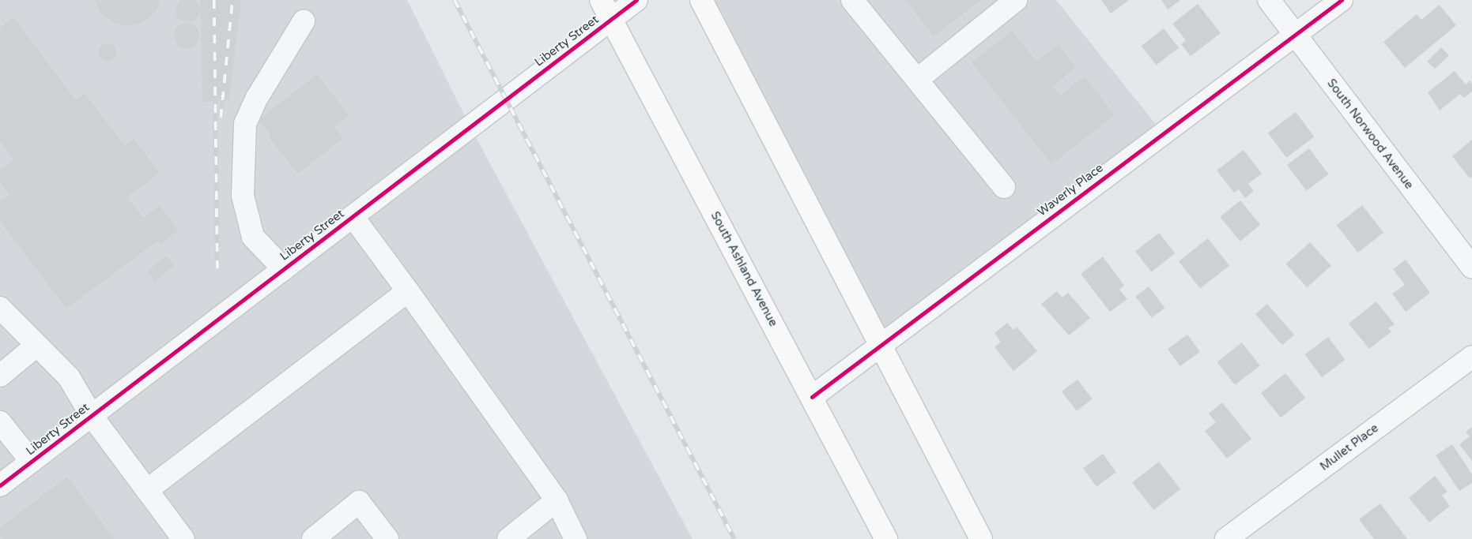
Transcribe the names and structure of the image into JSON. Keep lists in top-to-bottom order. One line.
{"streets":{"main road":["South Ashland Avenue"],"street":["Liberty Street","South Norwood Avenue","Waverly Place","Mullet Place"]},"crossings":[["Liberty Street","South Ashland Avenue"],["South Norwood Avenue","Waverly Place"],["Waverly Place","South Ashland Avenue"]]}
